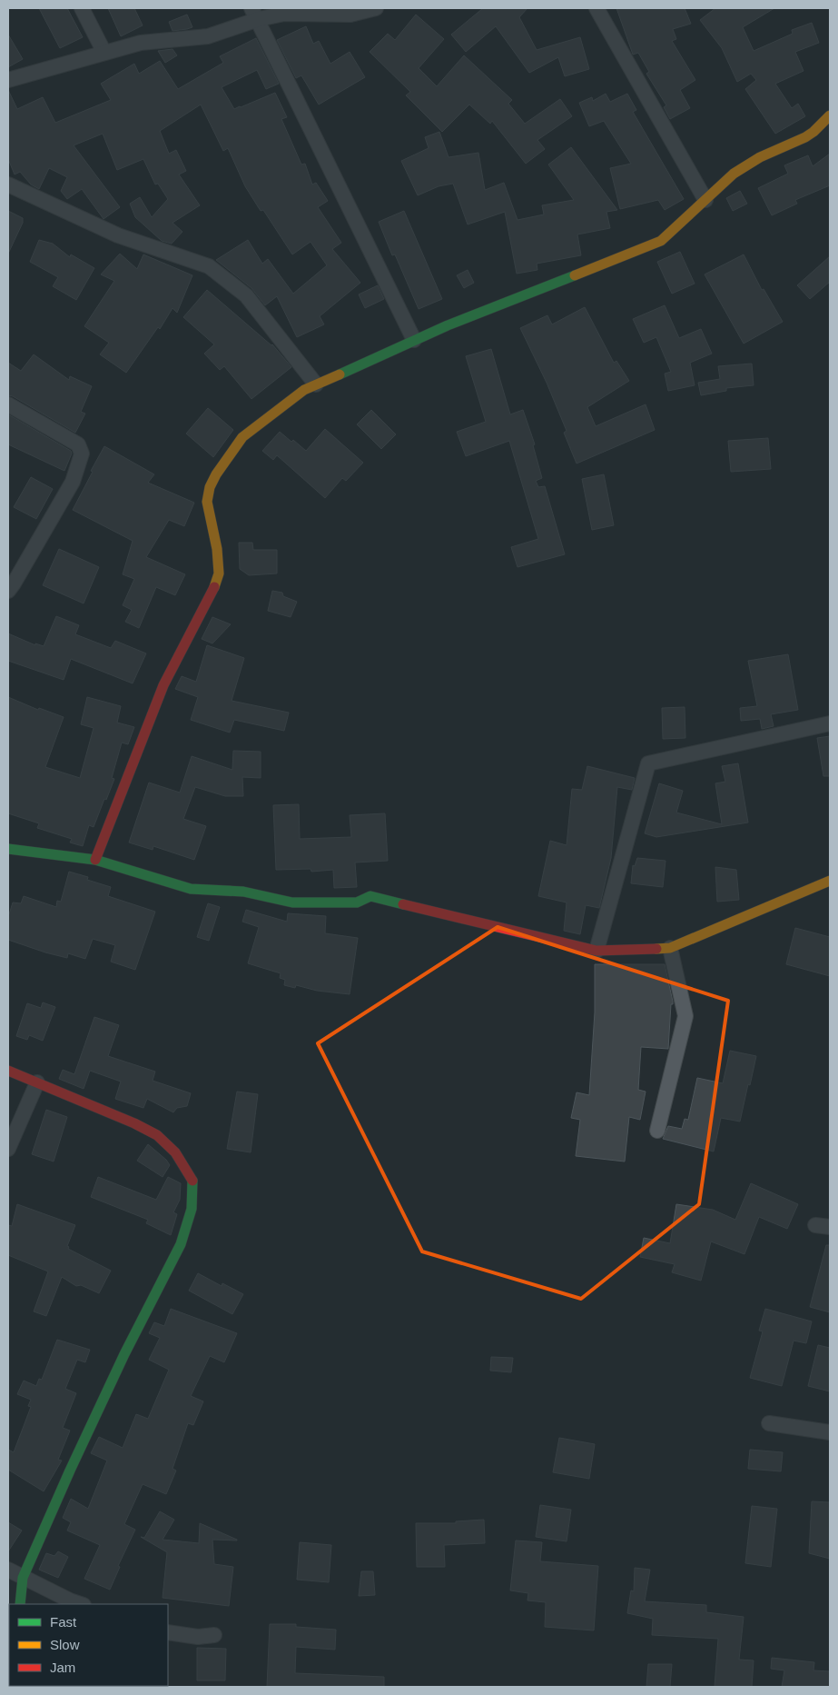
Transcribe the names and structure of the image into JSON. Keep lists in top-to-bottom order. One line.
{"legend":["Fast","Slow","Jam"]}
